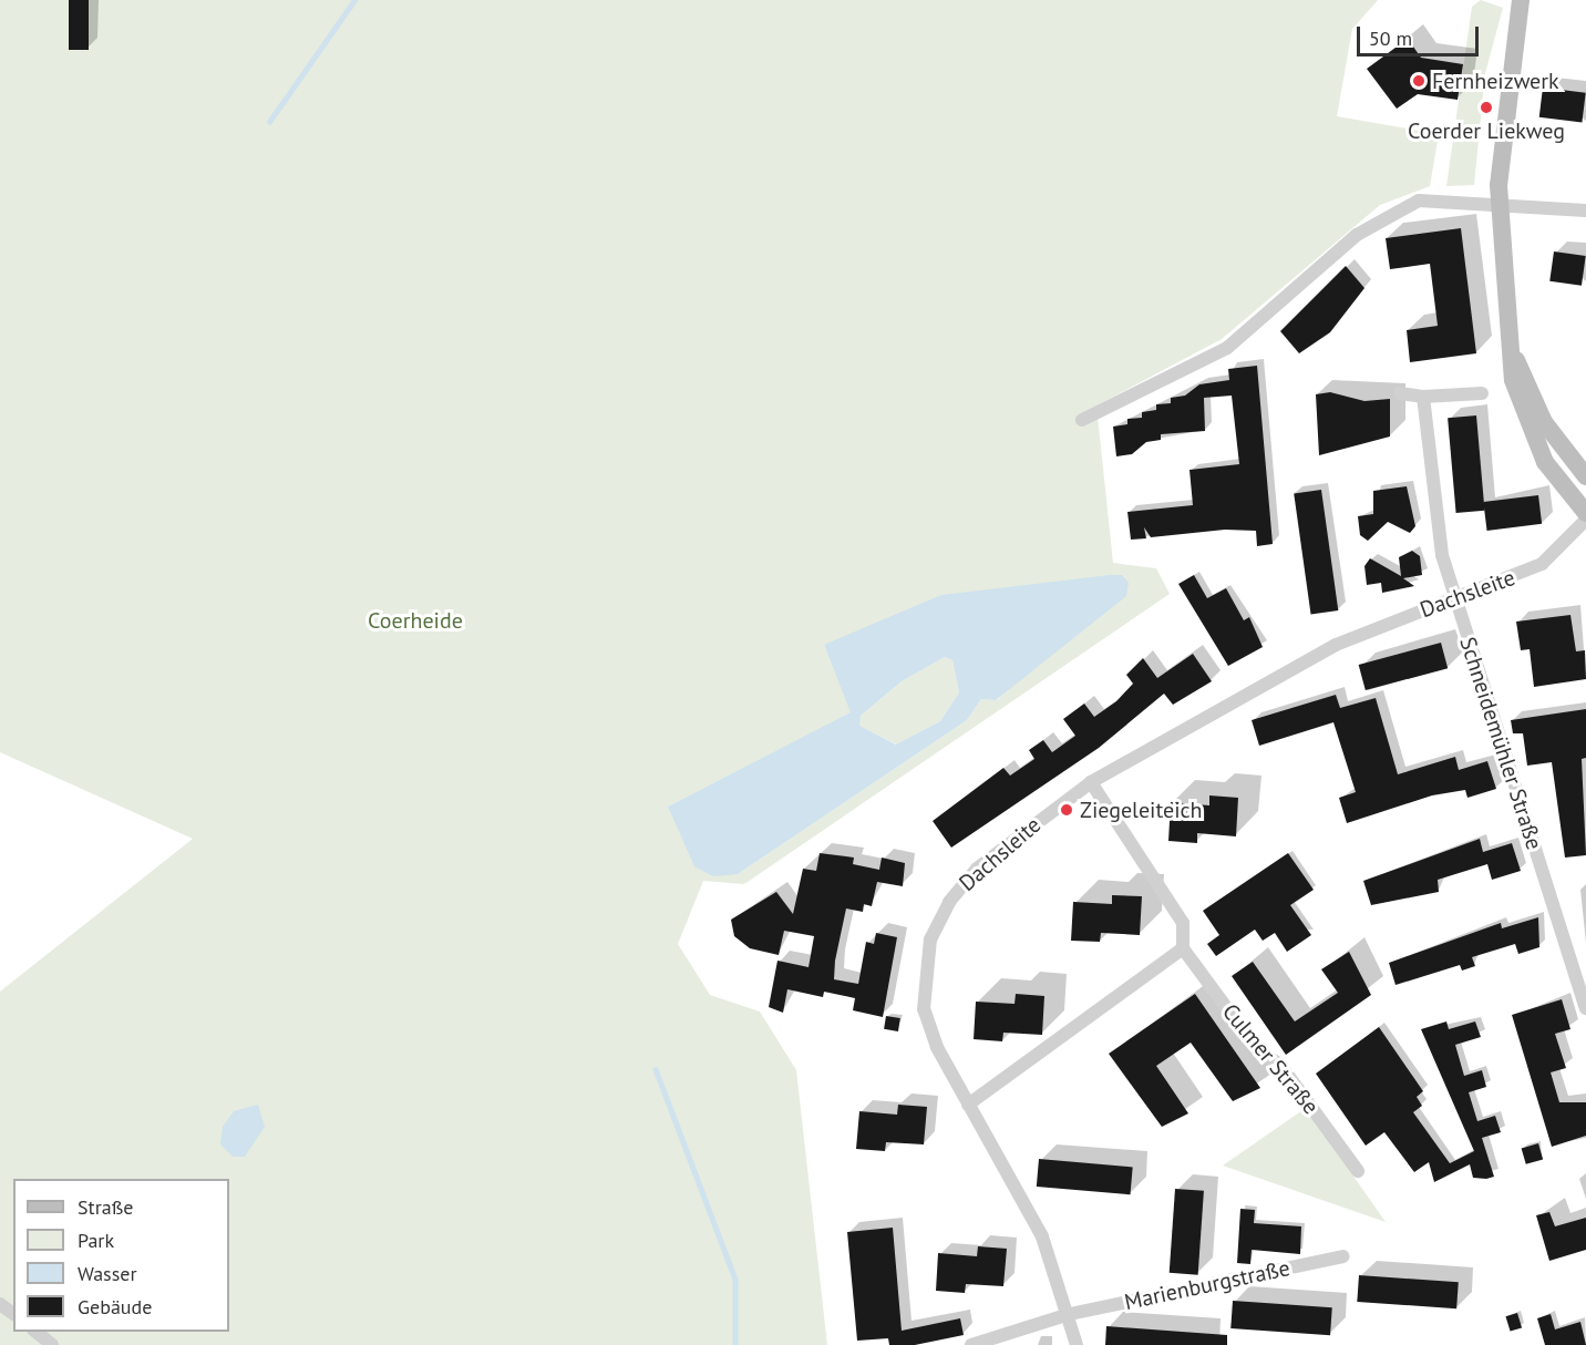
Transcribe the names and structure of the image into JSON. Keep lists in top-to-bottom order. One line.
{"streets":{"street":["Dachsleite","Schneidemühler Straße","Culmer Straße","Marienburgstraße"]},"crossings":[["Dachsleite","Schneidemühler Straße"],["Dachsleite","Culmer Straße"],["Dachsleite","Marienburgstraße"]],"parks":["Coerheide"],"places":["Fernheizwerk","Coerder Liekweg","Ziegeleiteich"],"legend":["Straße","Park","Wasser","Gebäude"],"scale_bar":"50 m"}
